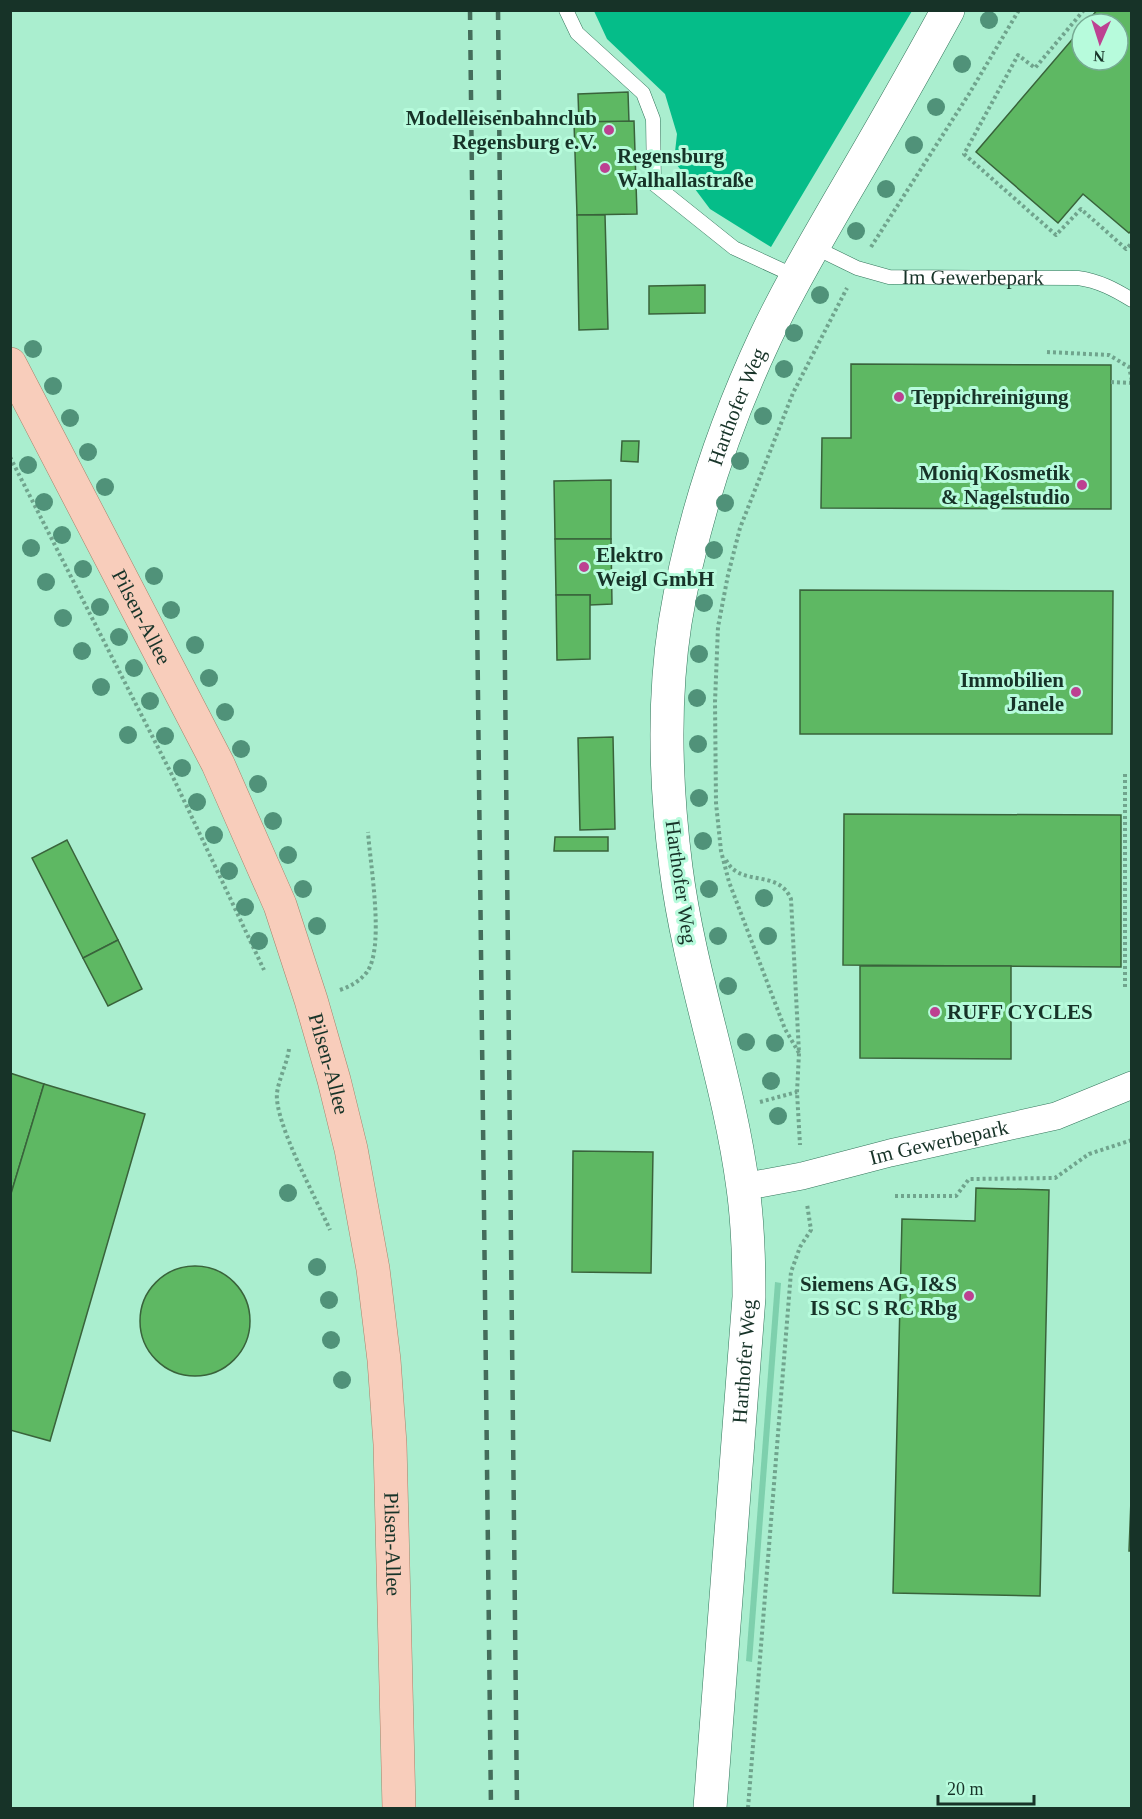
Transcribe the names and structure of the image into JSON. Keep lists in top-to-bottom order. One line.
{"streets":{"main road":["Pilsen-Allee"],"street":["Im Gewerbepark","Harthofer Weg"]},"crossings":[["Im Gewerbepark","Harthofer Weg"]],"places":["Modelleisenbahnclub Regensburg e.V.","Regensburg Walhallastraße","Teppichreinigung","Moniq Kosmetik & Nagelstudio","Elektro Weigl GmbH","Immobilien Janele","RUFF CYCLES","Siemens AG, I&S IS SC S RC Rbg"],"scale_bar":"20 m","north":"bottom"}
